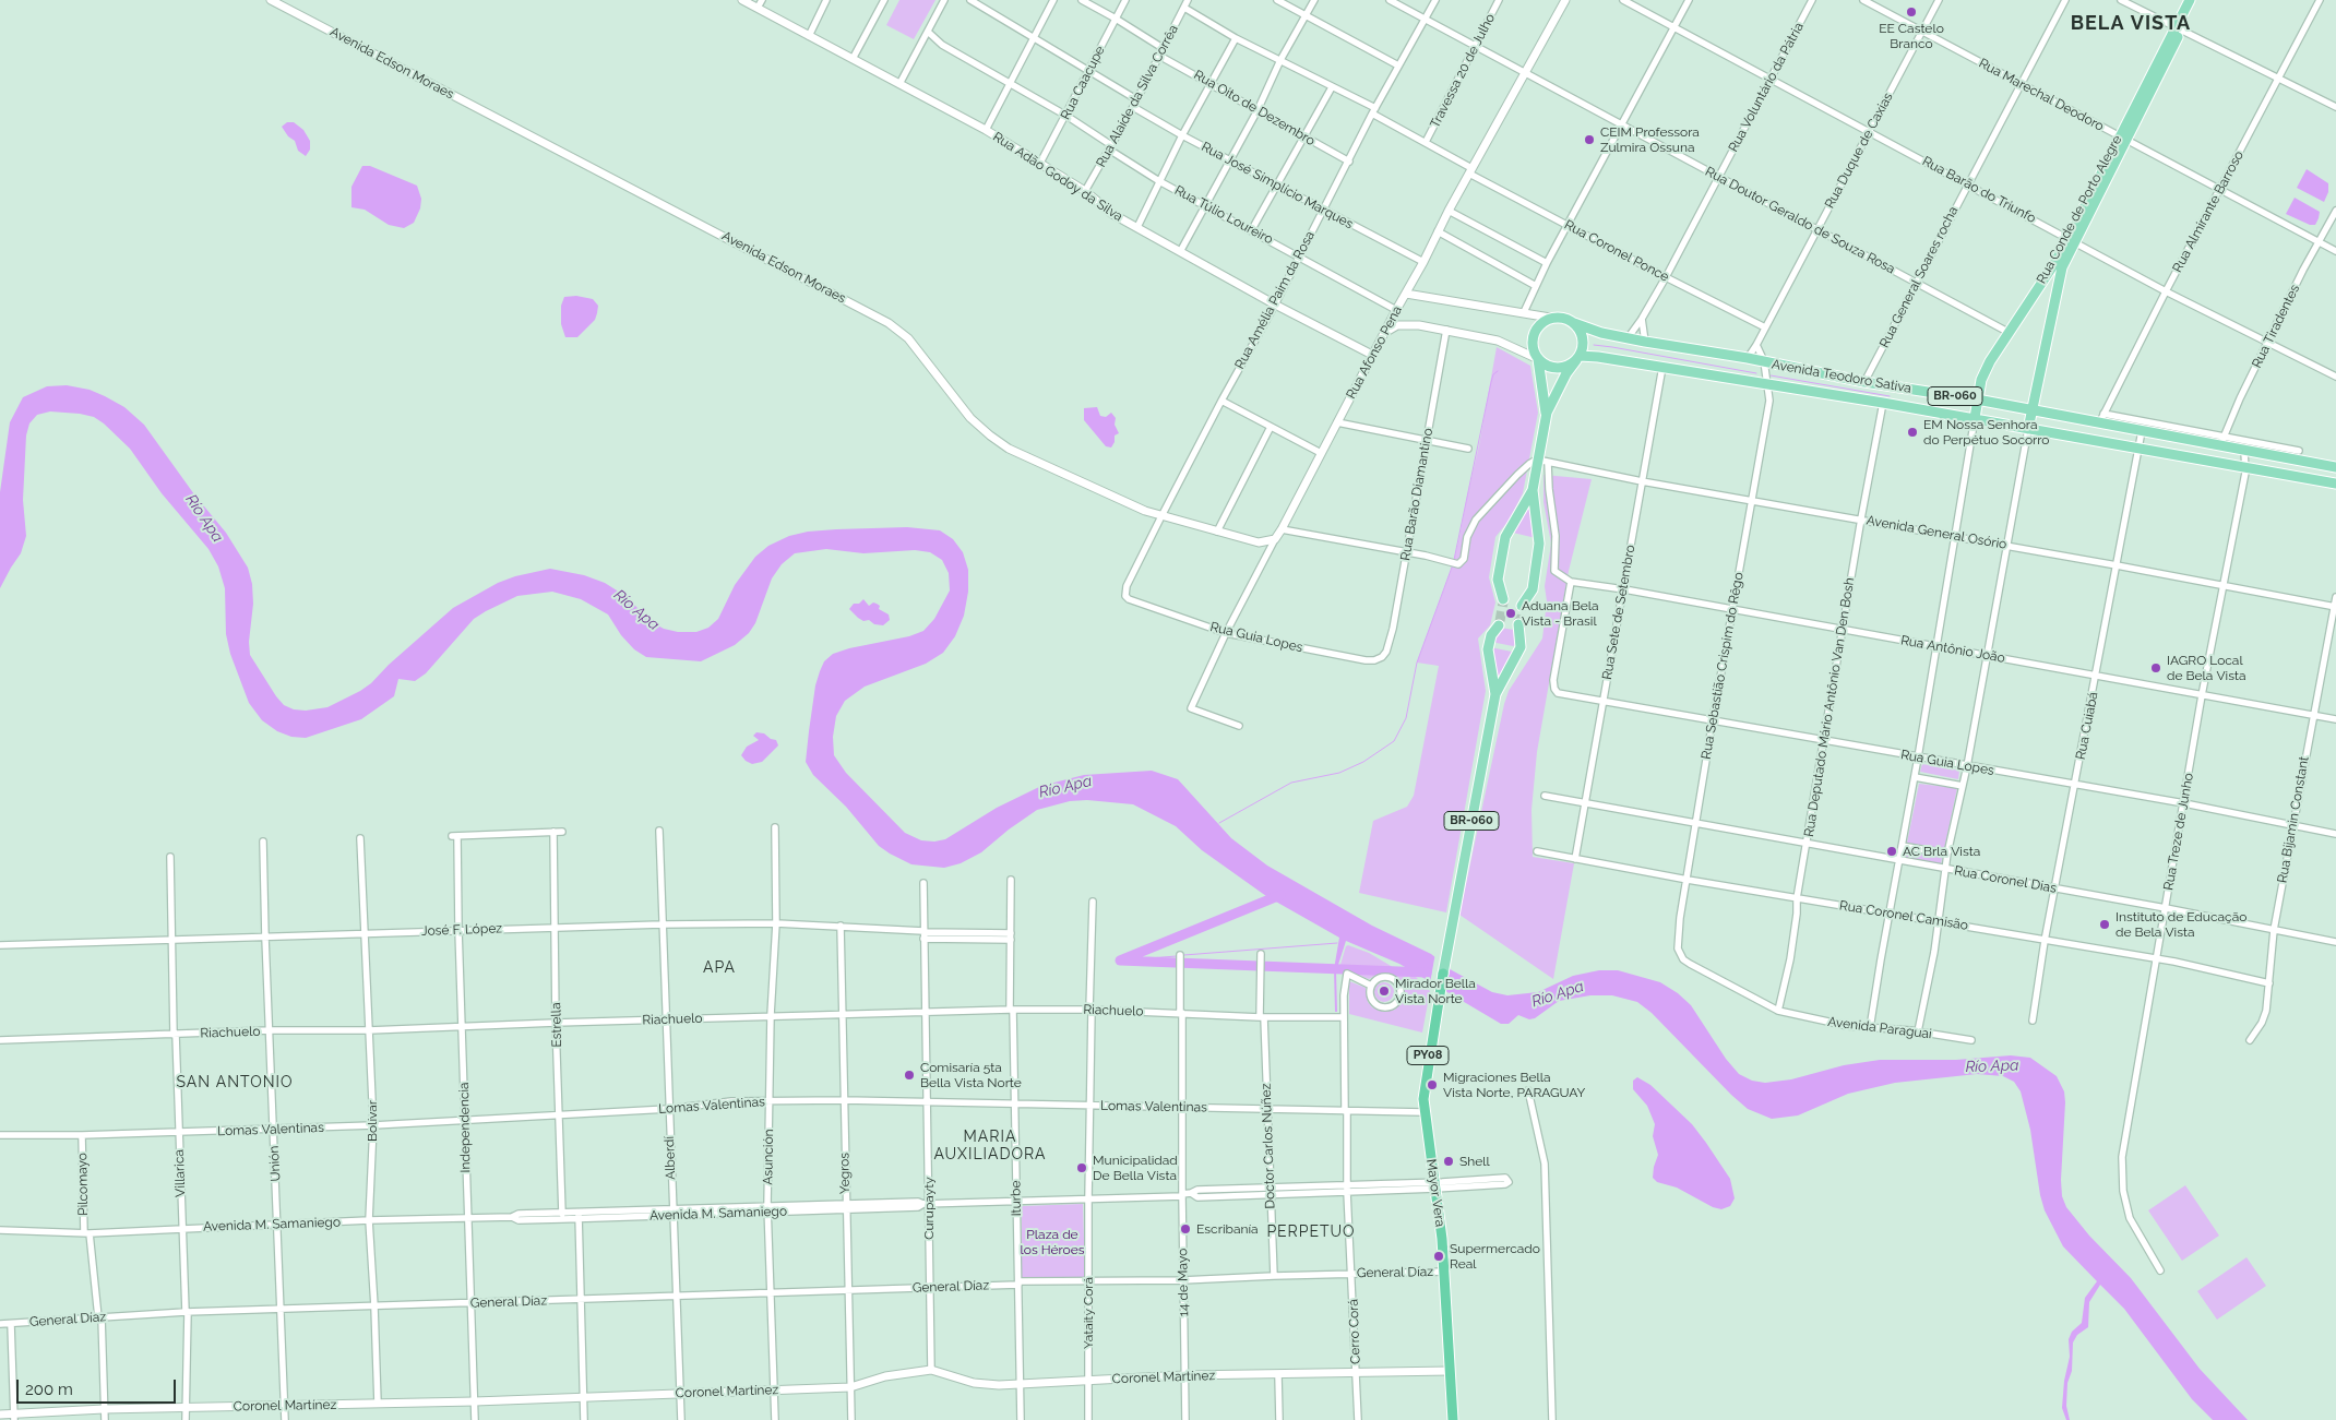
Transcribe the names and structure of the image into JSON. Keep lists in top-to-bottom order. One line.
{"streets":{"highway":["PY08","Mayor Vera"],"main road":["Rua Conde de Porto Alegre","Avenida Teodoro Sativa","BR-060"],"street":["Avenida Edson Moraes","Travessa 20 de Julho","Rua Caacupe","Rua Voluntário da Pátria","Rua Marechal Deodoro","Rua Alaíde da Silva Corrêa","Rua Oito de Dezembro","Rua Duque de Caxias","Rua Adão Godoy da Silva","Rua José Simplício Marques","Rua Barão do Triunfo","Rua Almirante Barroso","Rua Túlio Loureiro","Rua Doutor Geraldo de Souza Rosa","Rua Coronel Ponce","Rua General Soares rocha","Rua Amélia Paim da Rosa","Rua Tiradentes","Rua Afonso Pena","Rua Barão Diamantino","Avenida General Osório","Rua Sete de Setembro","Rua Guia Lopes","Rua Antônio João","Rua Sebastião Crispim do Rêgo","Rua Deputado Mário Antônio Van Den Bosh","Rua Cuiabá","Rua Bijamin Constant","Rua Treze de Junho","Rua Coronel Dias","Rua Coronel Camisão","José F. López","Riachuelo","Estrella","Avenida Paraguai","Lomas Valentinas","Bolívar","Independencia","Doctor Carlos Núñez","Asunción","Alberdí","Unión","Villarica","Yegros","Pilcomayo","Iturbe","Curupayty","Avenida M. Samaniego","General Díaz","14 de Mayo","Yataity Corá","Cerro Corá","Coronel Martínez"]},"crossings":[["Avenida Edson Moraes","Rua Amélia Paim da Rosa"],["Avenida Edson Moraes","Rua Afonso Pena"],["Travessa 20 de Julho","Rua Doutor Geraldo de Souza Rosa"],["Travessa 20 de Julho","Rua Coronel Ponce"],["Rua Caacupe","Rua Oito de Dezembro"],["Rua Caacupe","Rua Adão Godoy da Silva"],["Rua Caacupe","Rua Túlio Loureiro"],["Rua Voluntário da Pátria","Rua Barão do Triunfo"],["Rua Voluntário da Pátria","Rua Doutor Geraldo de Souza Rosa"],["Rua Voluntário da Pátria","Rua Coronel Ponce"],["Rua Voluntário da Pátria","Avenida Teodoro Sativa"],["Rua Marechal Deodoro","Rua Duque de Caxias"],["Rua Marechal Deodoro","Rua Conde de Porto Alegre"],["Rua Marechal Deodoro","Rua Almirante Barroso"],["Rua Marechal Deodoro","Rua General Soares rocha"],["Rua Marechal Deodoro","Rua Tiradentes"],["Rua Alaíde da Silva Corrêa","Rua Oito de Dezembro"],["Rua Alaíde da Silva Corrêa","Rua Adão Godoy da Silva"],["Rua Alaíde da Silva Corrêa","Rua José Simplício Marques"],["Rua Alaíde da Silva Corrêa","Rua Túlio Loureiro"],["Rua Alaíde da Silva Corrêa","Rua Coronel Ponce"],["Rua Oito de Dezembro","Rua Amélia Paim da Rosa"],["Rua Duque de Caxias","Rua Barão do Triunfo"],["Rua Duque de Caxias","Rua Doutor Geraldo de Souza Rosa"],["Rua Duque de Caxias","Rua Coronel Ponce"],["Rua Duque de Caxias","Avenida Teodoro Sativa"],["Rua Duque de Caxias","Rua Sebastião Crispim do Rêgo"],["Rua Adão Godoy da Silva","Rua Amélia Paim da Rosa"],["Rua Adão Godoy da Silva","Rua Afonso Pena"],["Rua José Simplício Marques","Rua Amélia Paim da Rosa"],["Rua José Simplício Marques","Rua Afonso Pena"],["Rua Barão do Triunfo","Rua Conde de Porto Alegre"],["Rua Barão do Triunfo","Rua Almirante Barroso"],["Rua Barão do Triunfo","Rua General Soares rocha"],["Rua Barão do Triunfo","Rua Tiradentes"],["Rua Conde de Porto Alegre","Rua Doutor Geraldo de Souza Rosa"],["Rua Conde de Porto Alegre","Avenida Teodoro Sativa"],["Rua Almirante Barroso","Avenida Teodoro Sativa"],["Rua Túlio Loureiro","Rua Amélia Paim da Rosa"],["Rua Túlio Loureiro","Rua Afonso Pena"],["Rua Doutor Geraldo de Souza Rosa","Rua General Soares rocha"],["Rua Doutor Geraldo de Souza Rosa","Rua Amélia Paim da Rosa"],["Rua Doutor Geraldo de Souza Rosa","Rua Afonso Pena"],["Rua Coronel Ponce","Rua Amélia Paim da Rosa"],["Rua Coronel Ponce","Rua Afonso Pena"],["Rua General Soares rocha","Avenida Teodoro Sativa"],["Rua Amélia Paim da Rosa","Rua Guia Lopes"],["Rua Tiradentes","Avenida Teodoro Sativa"],["Rua Afonso Pena","Rua Guia Lopes"],["Avenida Teodoro Sativa","BR-060"],["Avenida Teodoro Sativa","Rua Sete de Setembro"],["Avenida Teodoro Sativa","Rua Sebastião Crispim do Rêgo"],["Avenida Teodoro Sativa","Rua Deputado Mário Antônio Van Den Bosh"],["Avenida Teodoro Sativa","Rua Cuiabá"],["Avenida Teodoro Sativa","Rua Treze de Junho"],["BR-060","Mayor Vera"],["Rua Barão Diamantino","Rua Guia Lopes"],["Avenida General Osório","Rua Sete de Setembro"],["Avenida General Osório","Rua Sebastião Crispim do Rêgo"],["Avenida General Osório","Rua Deputado Mário Antônio Van Den Bosh"],["Avenida General Osório","Rua Cuiabá"],["Avenida General Osório","Rua Bijamin Constant"],["Avenida General Osório","Rua Treze de Junho"],["Rua Sete de Setembro","Rua Guia Lopes"],["Rua Sete de Setembro","Rua Antônio João"],["Rua Sete de Setembro","Rua Coronel Dias"],["Rua Sete de Setembro","Rua Coronel Camisão"],["Rua Guia Lopes","Rua Antônio João"],["Rua Guia Lopes","Rua Sebastião Crispim do Rêgo"],["Rua Guia Lopes","Rua Deputado Mário Antônio Van Den Bosh"],["Rua Guia Lopes","Rua Cuiabá"],["Rua Guia Lopes","Rua Bijamin Constant"],["Rua Guia Lopes","Rua Treze de Junho"],["Rua Antônio João","Rua Sebastião Crispim do Rêgo"],["Rua Antônio João","Rua Deputado Mário Antônio Van Den Bosh"],["Rua Antônio João","Rua Cuiabá"],["Rua Antônio João","Rua Bijamin Constant"],["Rua Antônio João","Rua Treze de Junho"],["Rua Sebastião Crispim do Rêgo","Rua Coronel Dias"],["Rua Sebastião Crispim do Rêgo","Rua Coronel Camisão"],["Rua Sebastião Crispim do Rêgo","Avenida Paraguai"],["Rua Deputado Mário Antônio Van Den Bosh","Rua Coronel Dias"],["Rua Deputado Mário Antônio Van Den Bosh","Rua Coronel Camisão"],["Rua Deputado Mário Antônio Van Den Bosh","Avenida Paraguai"],["Rua Cuiabá","Rua Coronel Dias"],["Rua Cuiabá","Rua Coronel Camisão"],["Rua Bijamin Constant","Rua Coronel Dias"],["Rua Bijamin Constant","Rua Coronel Camisão"],["Rua Treze de Junho","Rua Coronel Dias"],["Rua Treze de Junho","Rua Coronel Camisão"],["José F. López","Estrella"],["José F. López","Bolívar"],["José F. López","Independencia"],["José F. López","Asunción"],["José F. López","Alberdí"],["José F. López","Unión"],["José F. López","Villarica"],["José F. López","Yegros"],["José F. López","Iturbe"],["José F. López","Curupayty"],["Riachuelo","Estrella"],["Riachuelo","Bolívar"],["Riachuelo","Independencia"],["Riachuelo","Doctor Carlos Núñez"],["Riachuelo","Asunción"],["Riachuelo","Alberdí"],["Riachuelo","Unión"],["Riachuelo","Villarica"],["Riachuelo","Yegros"],["Riachuelo","Iturbe"],["Riachuelo","Curupayty"],["Riachuelo","14 de Mayo"],["Riachuelo","Yataity Corá"],["Riachuelo","Cerro Corá"],["Estrella","Lomas Valentinas"],["Estrella","Independencia"],["Estrella","Avenida M. Samaniego"],["Lomas Valentinas","Bolívar"],["Lomas Valentinas","Independencia"],["Lomas Valentinas","Doctor Carlos Núñez"],["Lomas Valentinas","Asunción"],["Lomas Valentinas","Alberdí"],["Lomas Valentinas","Unión"],["Lomas Valentinas","Villarica"],["Lomas Valentinas","Yegros"],["Lomas Valentinas","Pilcomayo"],["Lomas Valentinas","Mayor Vera"],["Lomas Valentinas","Iturbe"],["Lomas Valentinas","Curupayty"],["Lomas Valentinas","14 de Mayo"],["Lomas Valentinas","Yataity Corá"],["Lomas Valentinas","Cerro Corá"],["Bolívar","Avenida M. Samaniego"],["Bolívar","General Díaz"],["Bolívar","Coronel Martínez"],["Independencia","Avenida M. Samaniego"],["Independencia","General Díaz"],["Independencia","Coronel Martínez"],["Doctor Carlos Núñez","Avenida M. Samaniego"],["Doctor Carlos Núñez","General Díaz"],["Asunción","Avenida M. Samaniego"],["Asunción","General Díaz"],["Asunción","Coronel Martínez"],["Alberdí","Avenida M. Samaniego"],["Alberdí","General Díaz"],["Alberdí","Coronel Martínez"],["Unión","Avenida M. Samaniego"],["Unión","General Díaz"],["Unión","Coronel Martínez"],["Villarica","Avenida M. Samaniego"],["Villarica","General Díaz"],["Villarica","Coronel Martínez"],["Yegros","Avenida M. Samaniego"],["Yegros","General Díaz"],["Yegros","Coronel Martínez"],["Pilcomayo","Avenida M. Samaniego"],["Pilcomayo","General Díaz"],["Pilcomayo","Coronel Martínez"],["Mayor Vera","Avenida M. Samaniego"],["Mayor Vera","General Díaz"],["Mayor Vera","Coronel Martínez"],["Iturbe","Avenida M. Samaniego"],["Iturbe","General Díaz"],["Iturbe","Coronel Martínez"],["Curupayty","Avenida M. Samaniego"],["Curupayty","General Díaz"],["Curupayty","Coronel Martínez"],["Avenida M. Samaniego","14 de Mayo"],["Avenida M. Samaniego","Yataity Corá"],["Avenida M. Samaniego","Cerro Corá"],["General Díaz","14 de Mayo"],["General Díaz","Yataity Corá"],["General Díaz","Cerro Corá"],["14 de Mayo","Coronel Martínez"],["Yataity Corá","Coronel Martínez"],["Cerro Corá","Coronel Martínez"]],"districts":["BELA VISTA","APA","SAN ANTONIO","MARIA AUXILIADORA","PERPETUO"],"water":["Río Apa"],"parks":["Plaza de los Héroes"],"places":["EE Castelo Branco","CEIM Professora Zulmira Ossuna","EM Nossa Senhora do Perpétuo Socorro","Aduana Bela Vista - Brasil","IAGRO Local de Bela Vista","AC Brla Vista","Instituto de Educação de Bela Vista","Mirador Bella Vista Norte","Comisaría 5ta Bella Vista Norte","Migraciones Bella Vista Norte, PARAGUAY","Shell","Municipalidad De Bella Vista","Escribanía","Supermercado Real"],"scale_bar":"200 m"}
